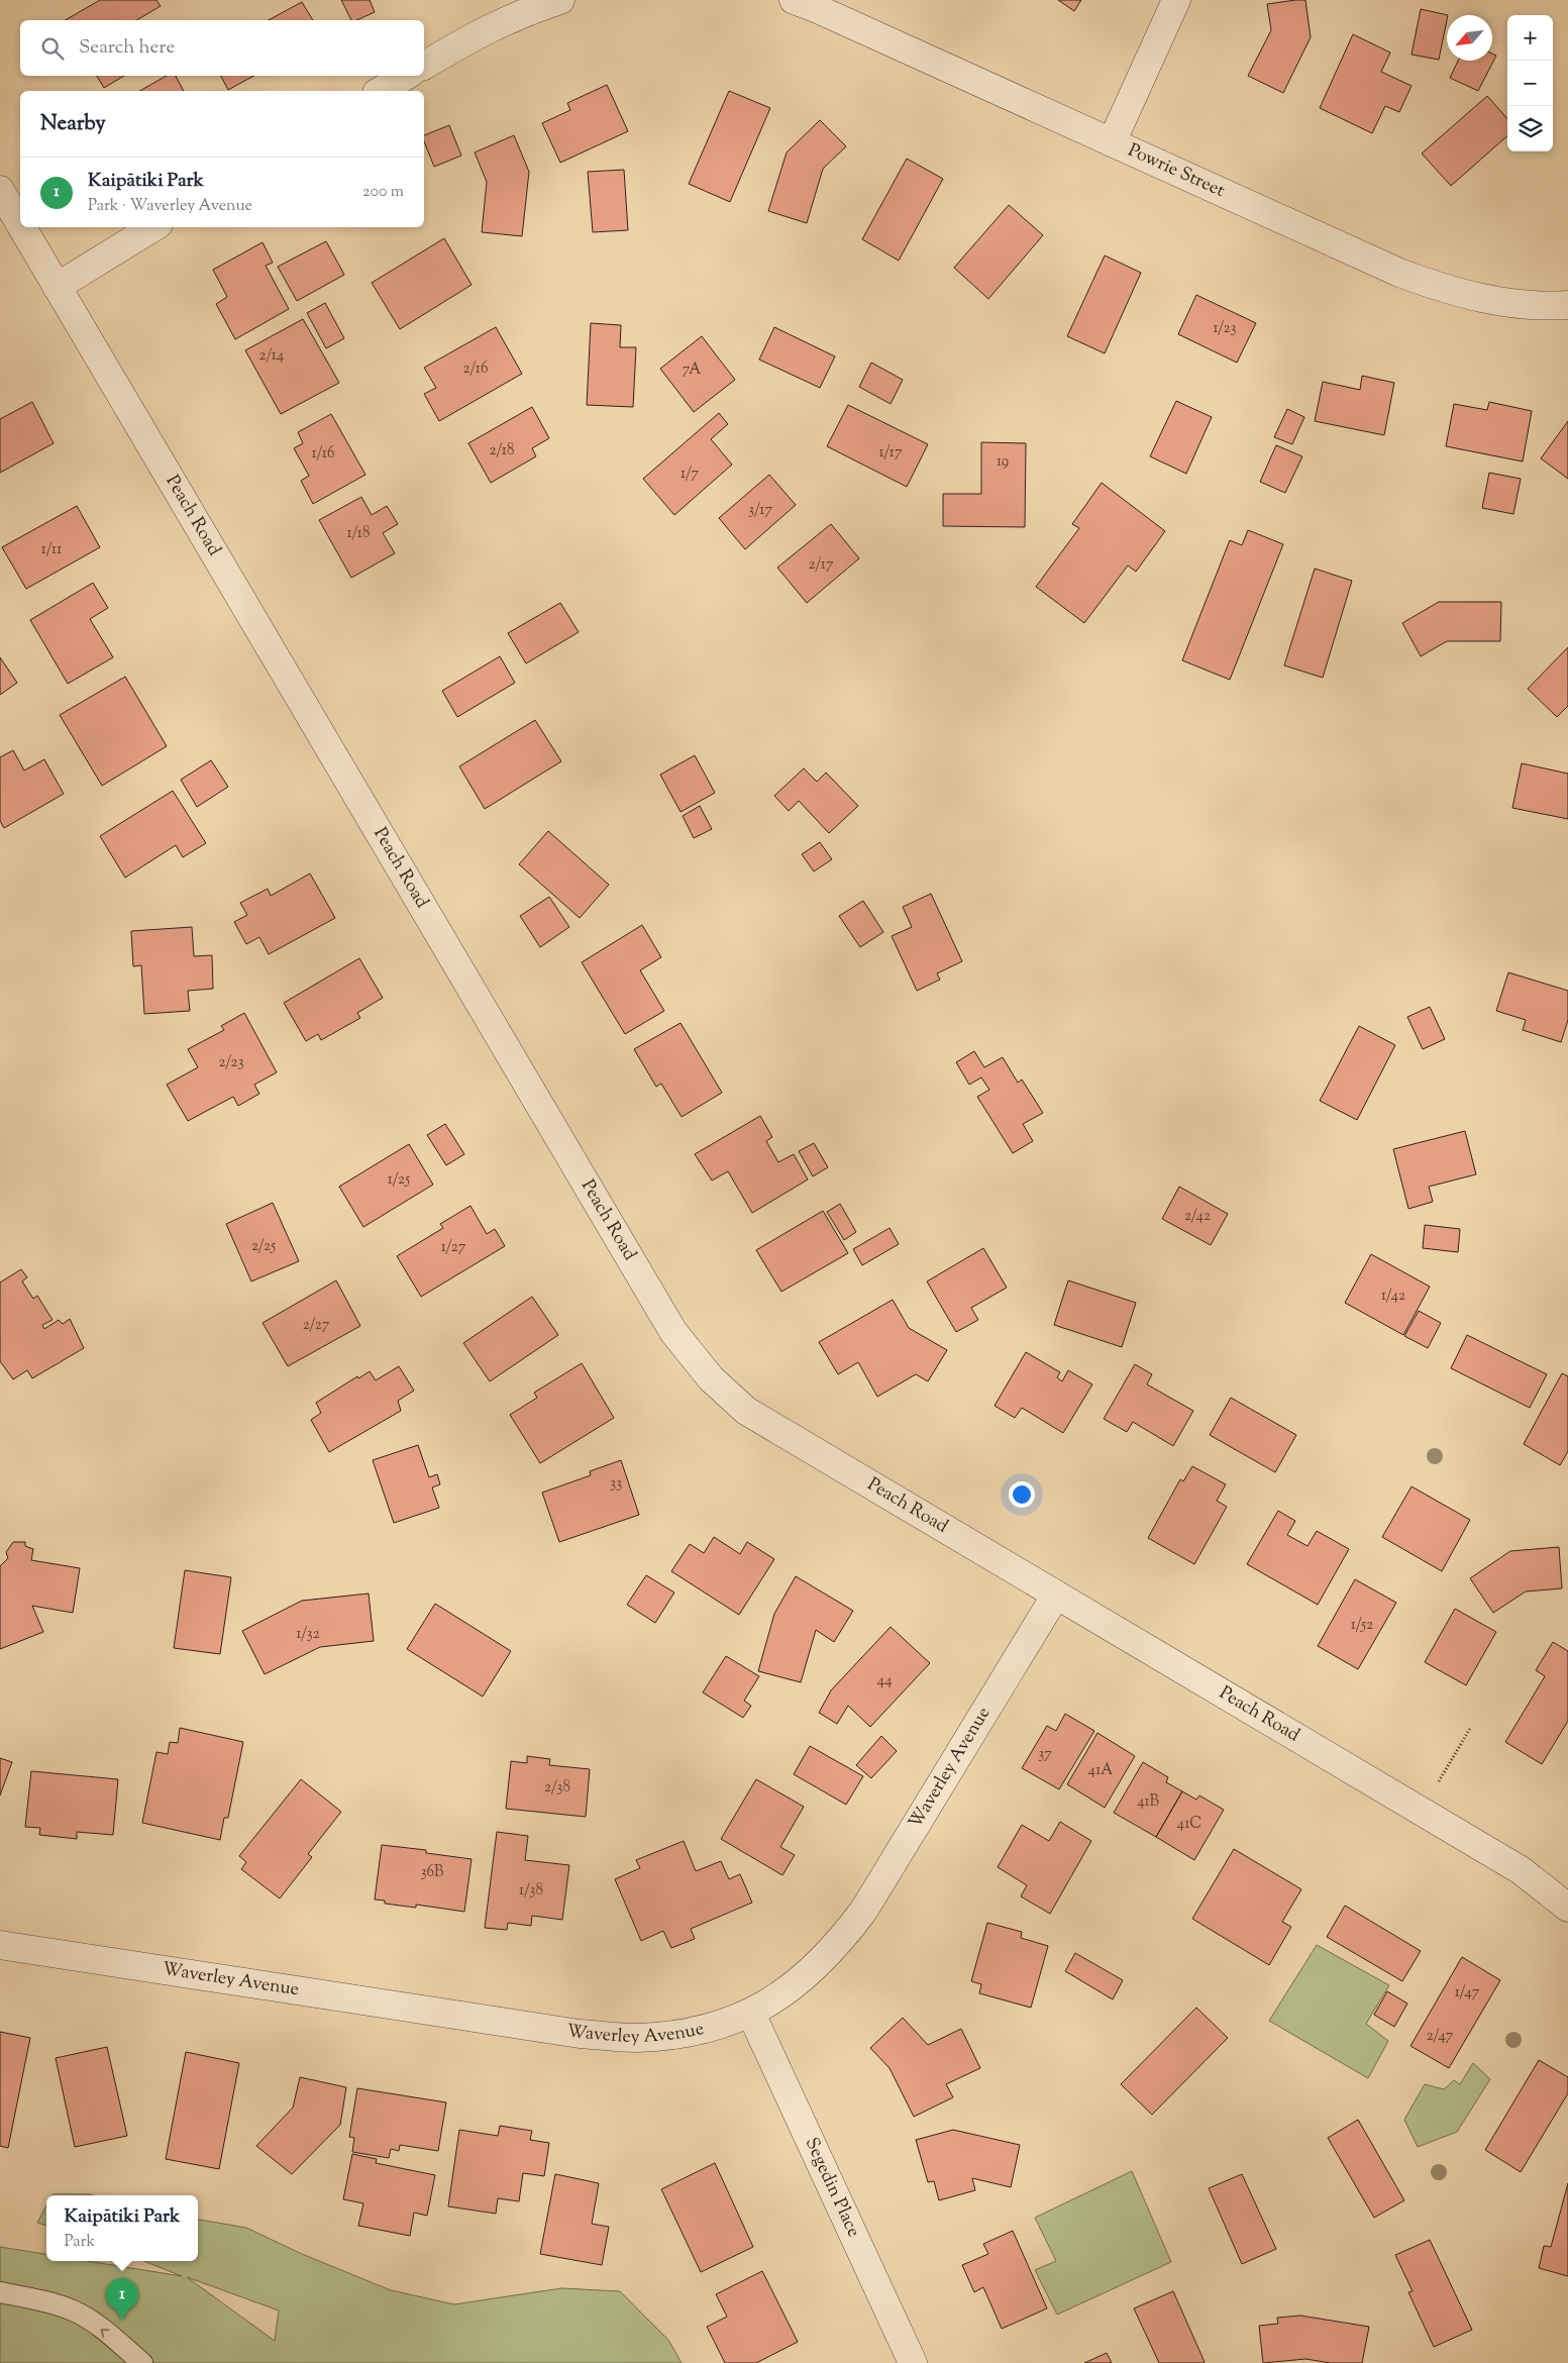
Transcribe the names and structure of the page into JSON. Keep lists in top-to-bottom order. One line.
{"streets":{"street":["Powrie Street","Peach Road","Waverley Avenue","Segedin Place"]},"crossings":[["Peach Road","Waverley Avenue"],["Waverley Avenue","Segedin Place"]],"house_numbers":["1/23","2/14","2/16","7A","2/18","1/17","1/16","19","1/7","3/17","1/18","1/11","2/17","2/23","1/25","2/42","2/25","1/27","1/42","2/27","33","1/52","1/32","44","37","41A","2/38","41B","41C","36B","1/38","1/47","2/47"],"north":"bottom left","page":{"map_buttons":["+","−"],"search":"Search here","heading":"Nearby","list":[{"mark":"1","name":"Kaipātiki Park","note":"Park · Waverley Avenue","value":"200 m"}],"popup":["Kaipātiki Park","Park"],"pins":"1"}}
